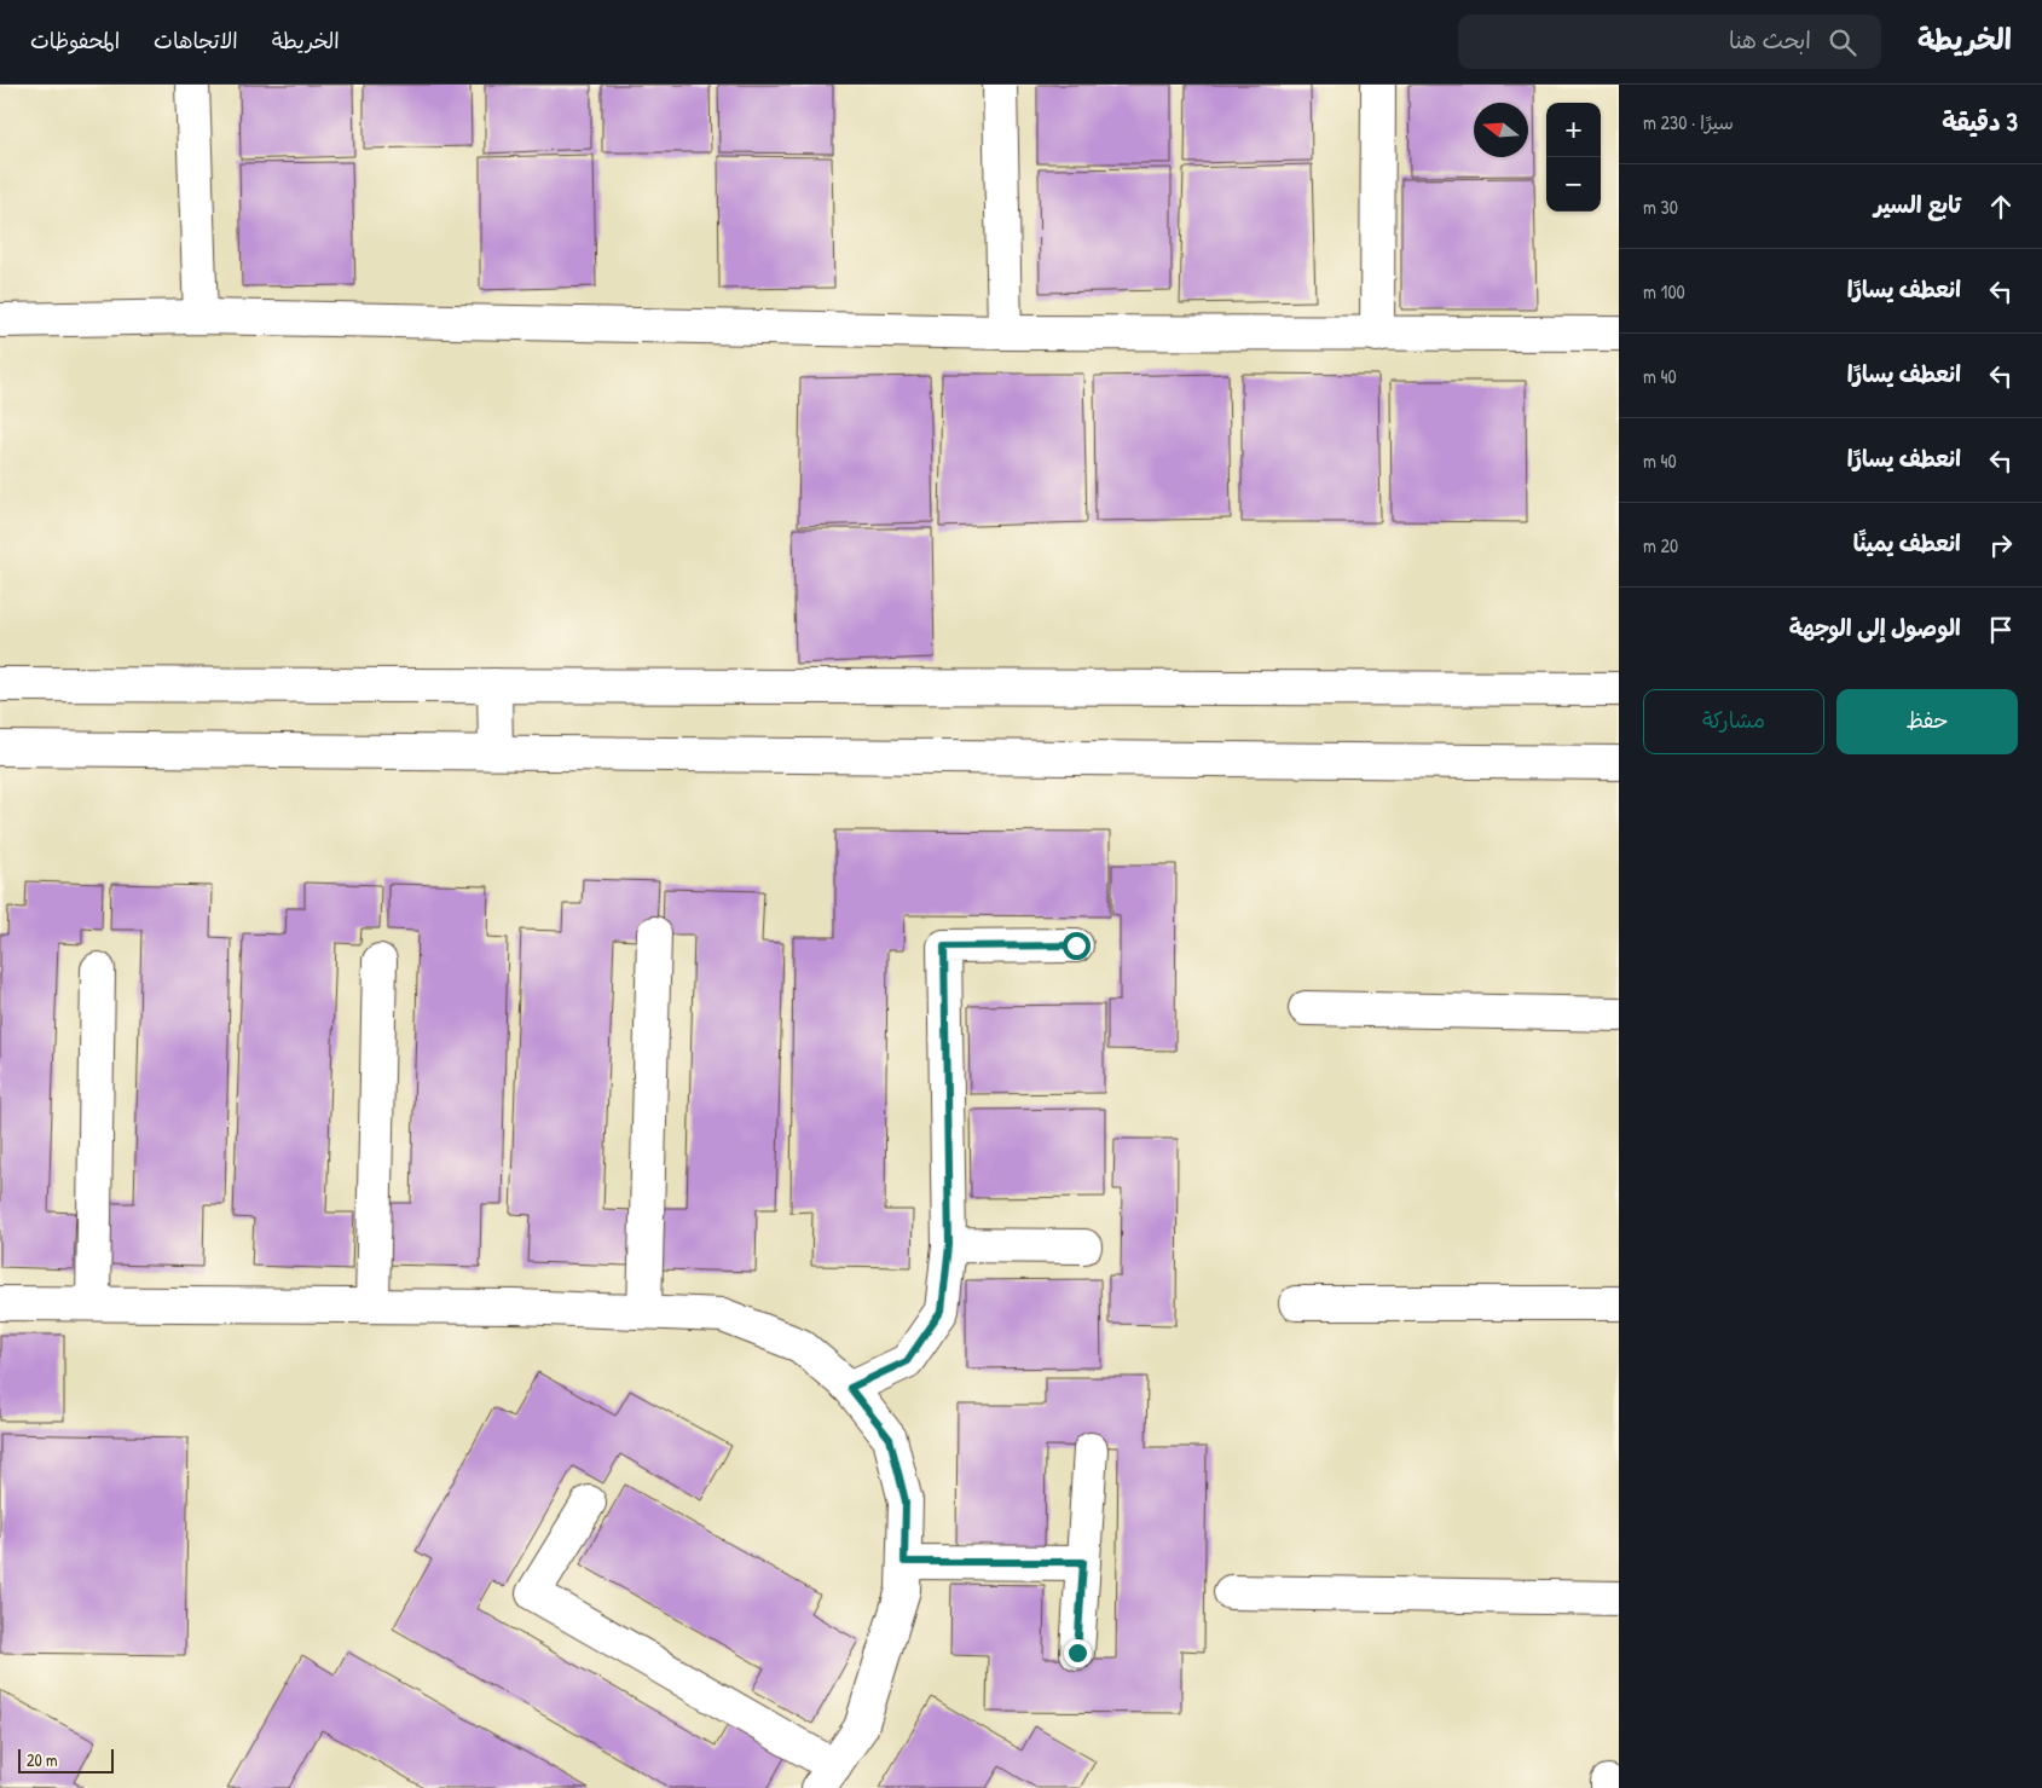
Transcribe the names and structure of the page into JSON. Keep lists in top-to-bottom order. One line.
{"scale_bar":"20 m","north":"left","page":{"header":"الخريطة","search":"ابحث هنا","nav":["الخريطة","الاتجاهات","المحفوظات"],"heading":["3 دقيقة","سيرًا · 230 m"],"map_buttons":["+","−"],"list":[["تابع السير","30 m"],["انعطف يسارًا","100 m"],["انعطف يسارًا","40 m"],["انعطف يسارًا","40 m"],["انعطف يمينًا","20 m"],"الوصول إلى الوجهة"],"buttons":["حفظ","مشاركة"],"scale":"20 m"}}
